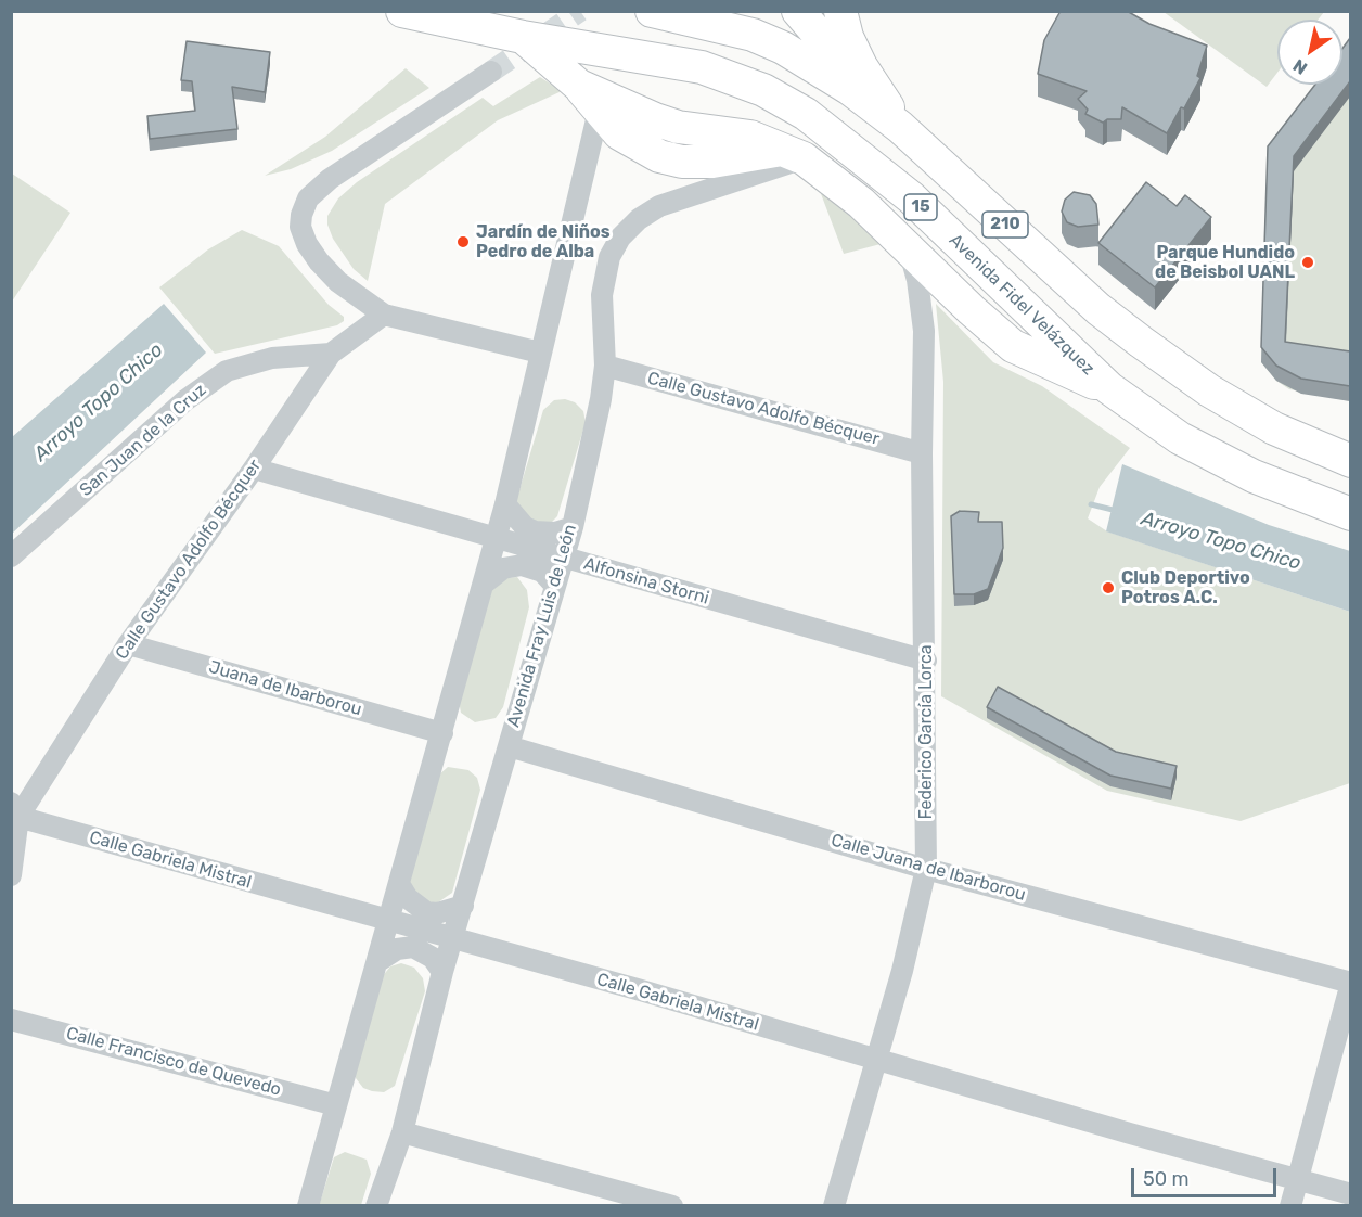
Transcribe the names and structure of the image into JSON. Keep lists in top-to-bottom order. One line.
{"streets":{"highway":["15","210","Avenida Fidel Velázquez"],"street":["Calle Gustavo Adolfo Bécquer","San Juan de la Cruz","Alfonsina Storni","Avenida Fray Luis de León","Juana de Ibarborou","Federico García Lorca","Calle Gabriela Mistral","Calle Juana de Ibarborou","Calle Francisco de Quevedo"]},"crossings":[["Calle Gustavo Adolfo Bécquer","San Juan de la Cruz"],["Calle Gustavo Adolfo Bécquer","Alfonsina Storni"],["Calle Gustavo Adolfo Bécquer","Avenida Fray Luis de León"],["Calle Gustavo Adolfo Bécquer","Juana de Ibarborou"],["Calle Gustavo Adolfo Bécquer","Federico García Lorca"],["Calle Gustavo Adolfo Bécquer","Calle Gabriela Mistral"],["Alfonsina Storni","Avenida Fray Luis de León"],["Alfonsina Storni","Federico García Lorca"],["Avenida Fray Luis de León","Calle Gabriela Mistral"],["Avenida Fray Luis de León","Calle Juana de Ibarborou"],["Federico García Lorca","Calle Gabriela Mistral"],["Federico García Lorca","Calle Juana de Ibarborou"]],"water":["Arroyo Topo Chico"],"places":["Jardín de Niños Pedro de Alba","Parque Hundido de Beisbol UANL","Club Deportivo Potros A.C."],"scale_bar":"50 m","north":"bottom left"}
